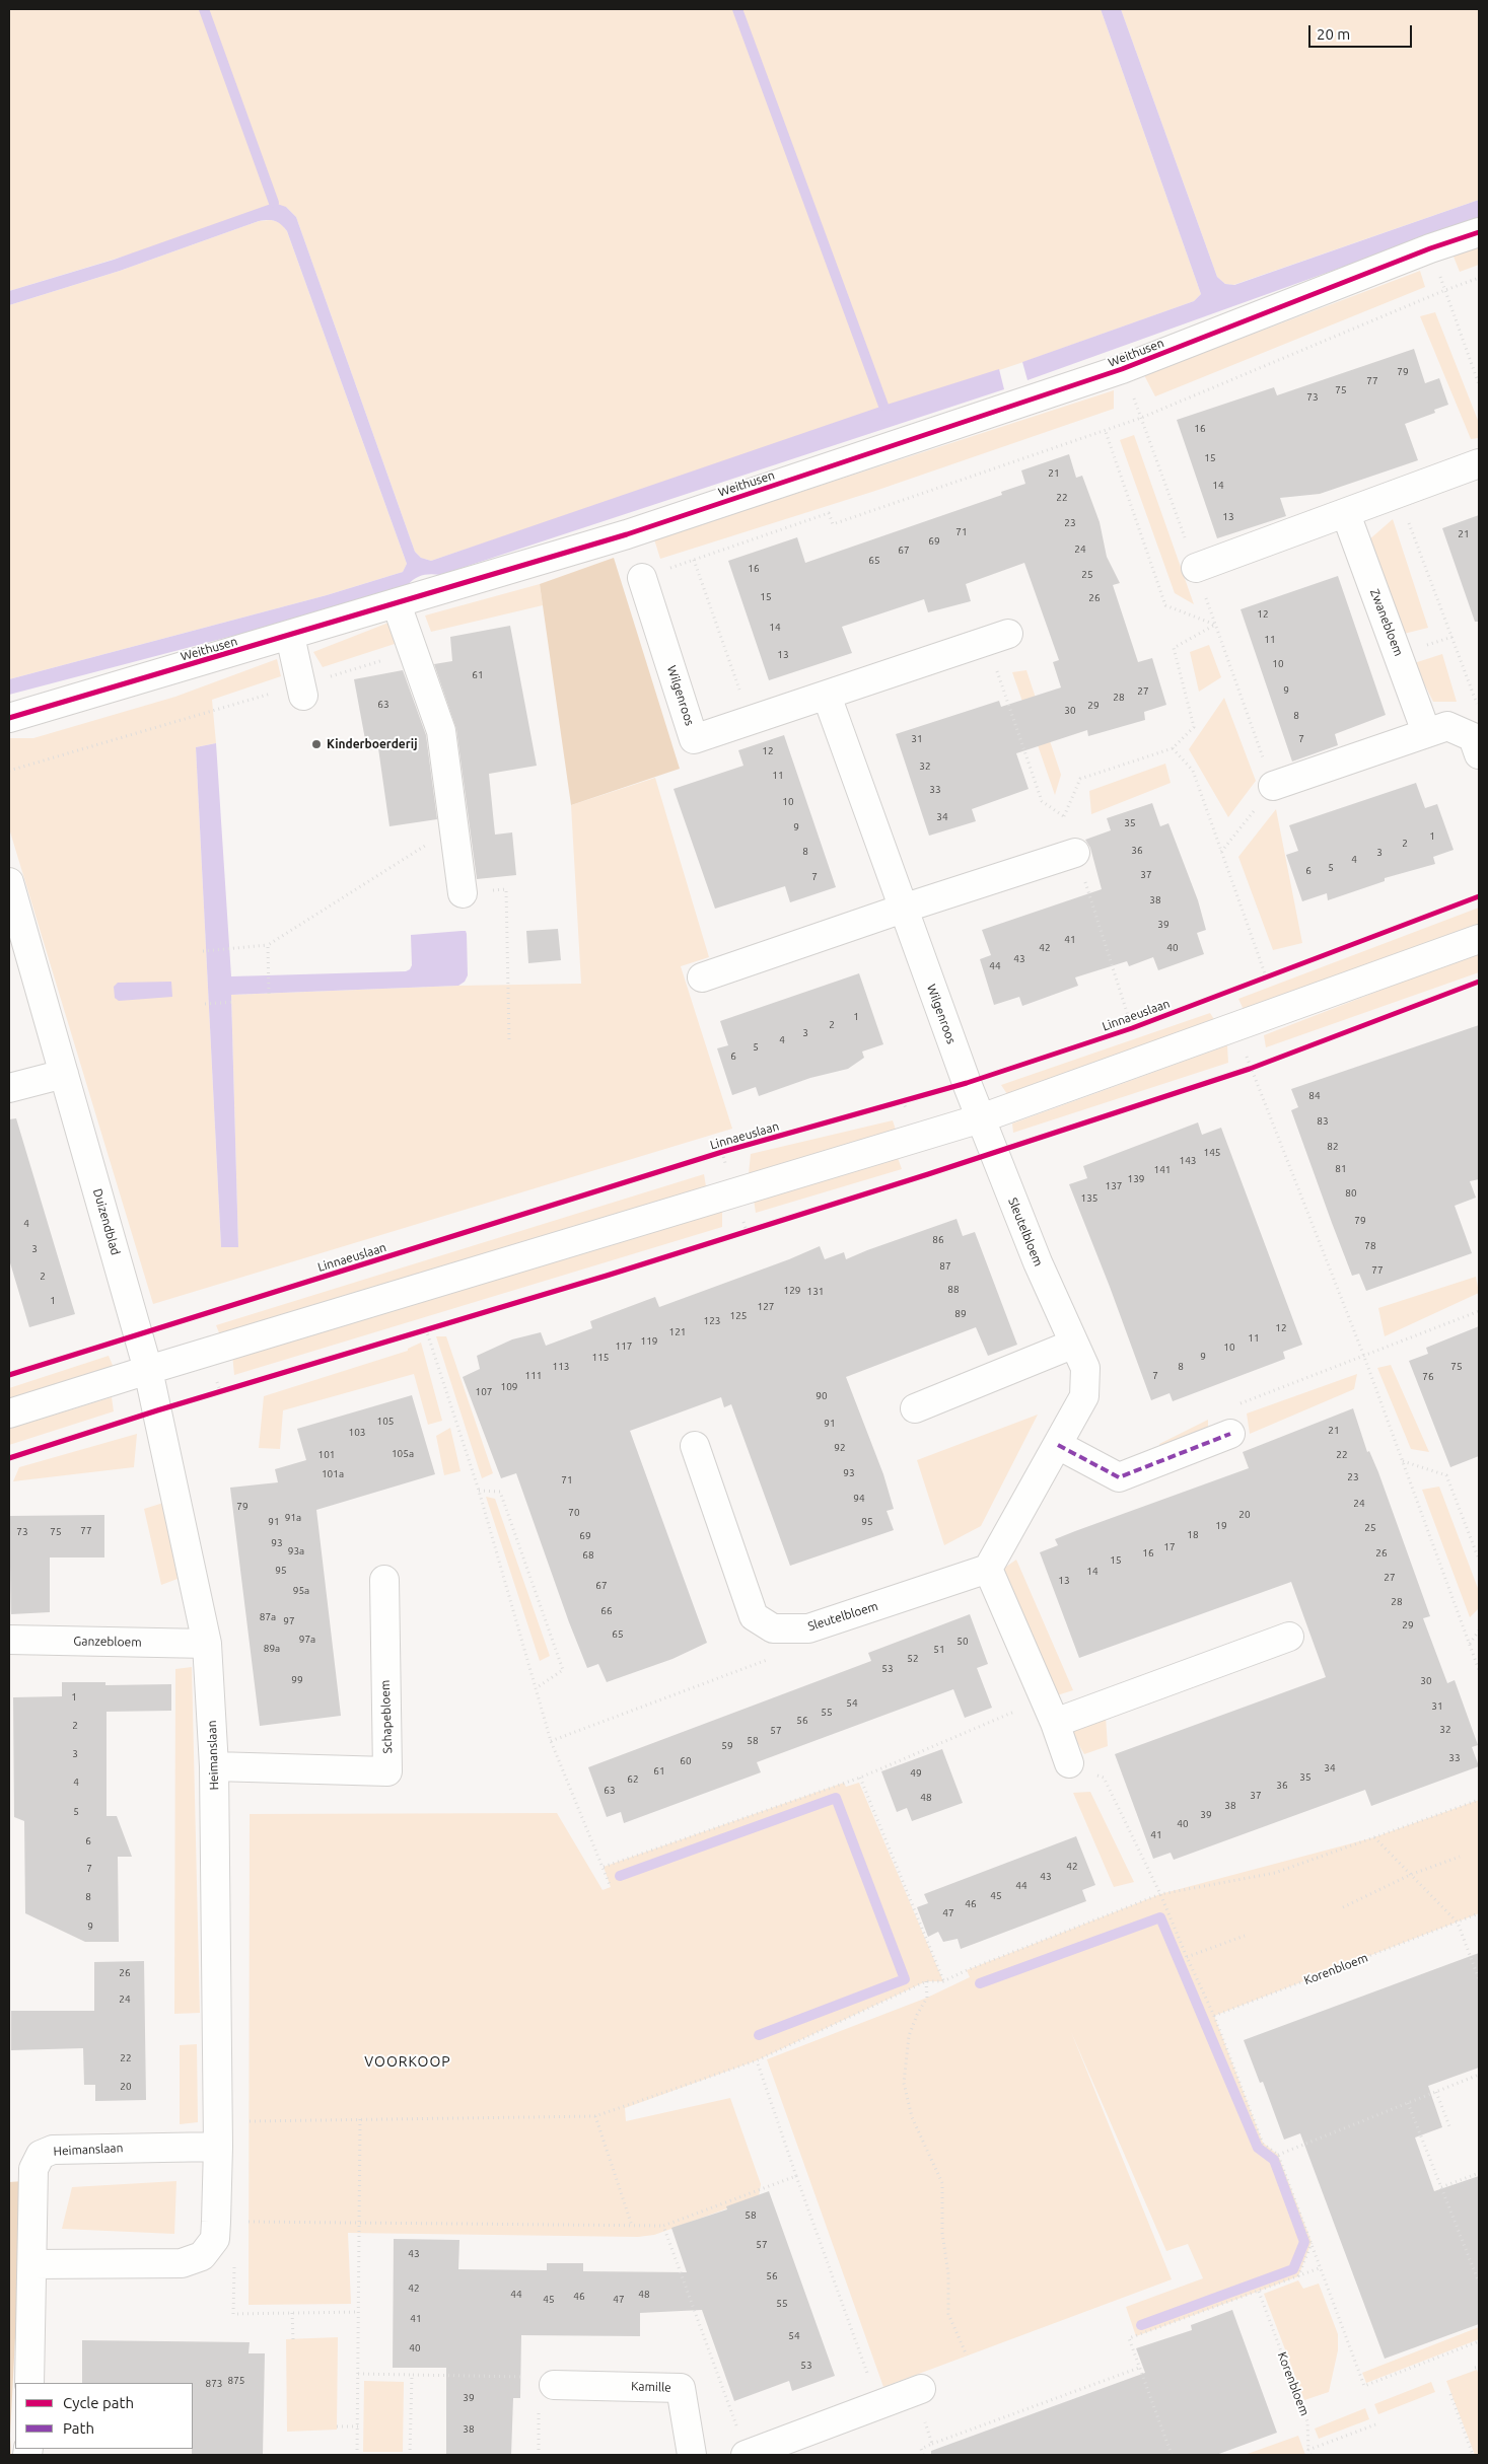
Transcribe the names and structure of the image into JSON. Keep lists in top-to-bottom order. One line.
{"streets":{"street":["Weithusen","Zwanebloem","Wilgenroos","Duizendblad","Sleutelbloem","Ganzebloem","Schapebloem","Heimanslaan","Kamille"],"path":["Korenbloem"],"cycle path":["Linnaeuslaan"]},"crossings":[["Wilgenroos","Sleutelbloem"],["Duizendblad","Heimanslaan"],["Ganzebloem","Heimanslaan"],["Schapebloem","Heimanslaan"]],"districts":["VOORKOOP"],"places":["Kinderboerderij"],"house_numbers":["79","77","75","73","16","15","21","14","22","13","23","71","21","69","24","67","65","16","25","15","26","12","14","11","13","10","61","9","27","28","63","29","30","8","31","7","12","32","11","33","10","34","35","9","1","2","36","8","3","4","5","6","37","7","38","39","41","42","40","43","44","1","2","3","4","5","6","84","83","82","145","143","81","141","139","137","80","135","79","4","86","78","3","87","77","2","88","129","131","1","127","89","125","123","12","121","11","119","117","10","9","115","113","8","75","111","7","76","109","107","90","105","91","21","103","92","105a","101","22","93","101a","23","71","94","24","79","70","20","91a","91","95","19","25","77","73","75","18","69","93","17","93a","16","26","68","15","95","14","27","13","67","95a","28","66","87a","97","29","65","97a","50","89a","51","52","53","99","30","1","54","31","55","56","2","32","57","58","59","3","33","60","34","61","49","35","62","4","36","63","37","48","38","5","39","40","41","6","42","7","43","44","45","8","46","47","9","26","24","22","20","58","57","43","56","42","44","48","46","45","47","55","41","54","40","53","875","873","39","38"],"legend":["Cycle path","Path"],"scale_bar":"20 m"}
